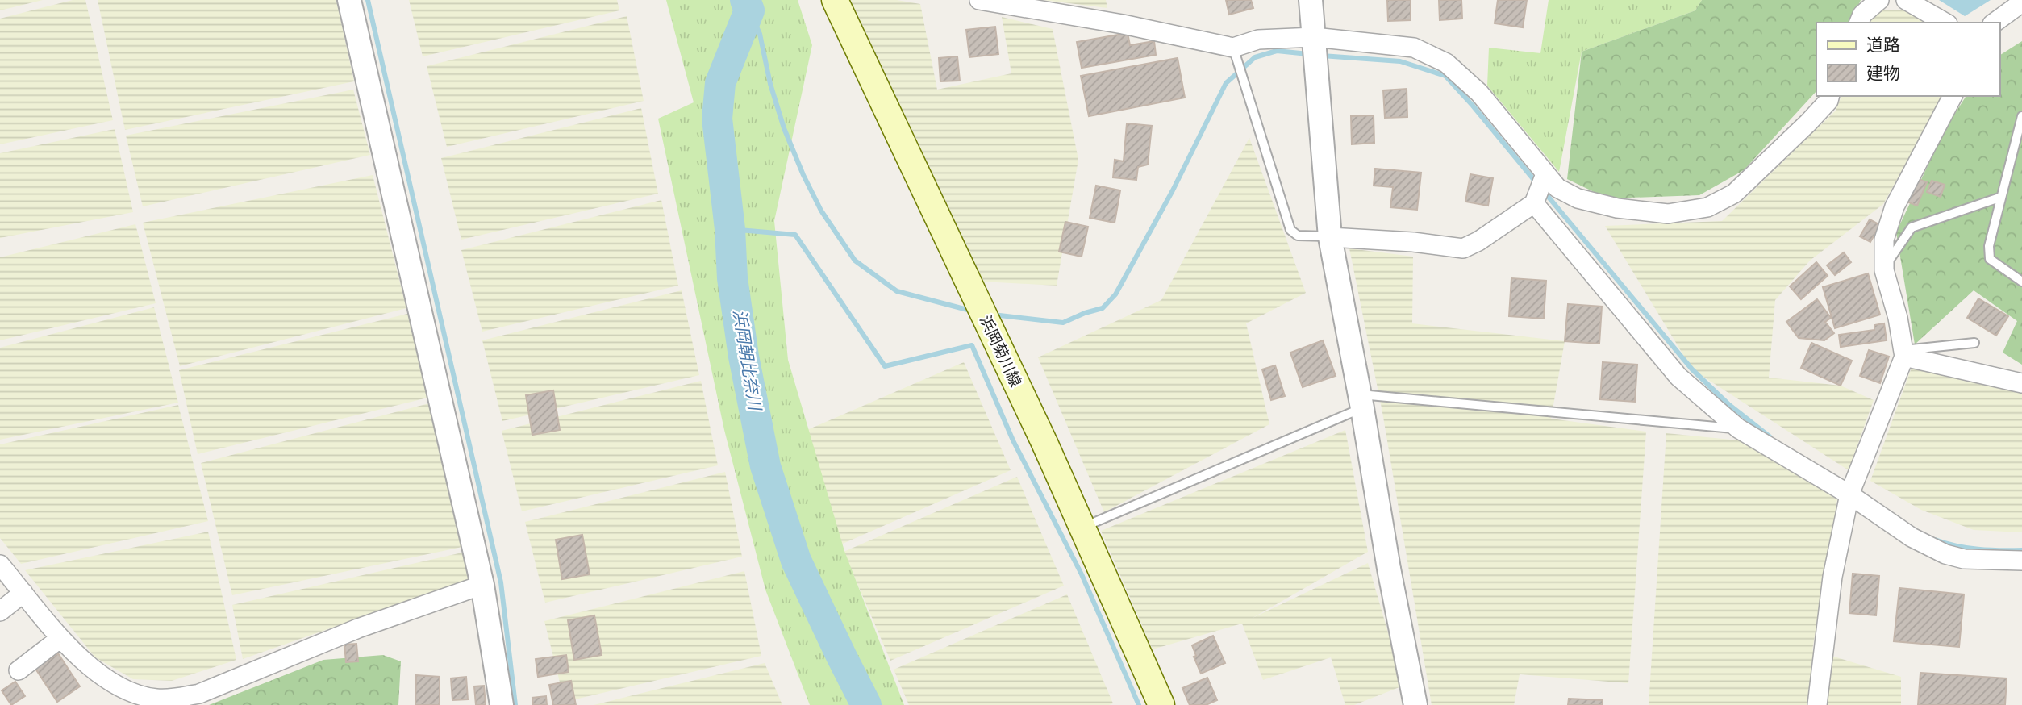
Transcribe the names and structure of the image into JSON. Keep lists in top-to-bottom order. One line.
{"streets":{"main road":["浜岡菊川線"]},"water":["浜岡朝比奈川"],"legend":["道路","建物"]}
